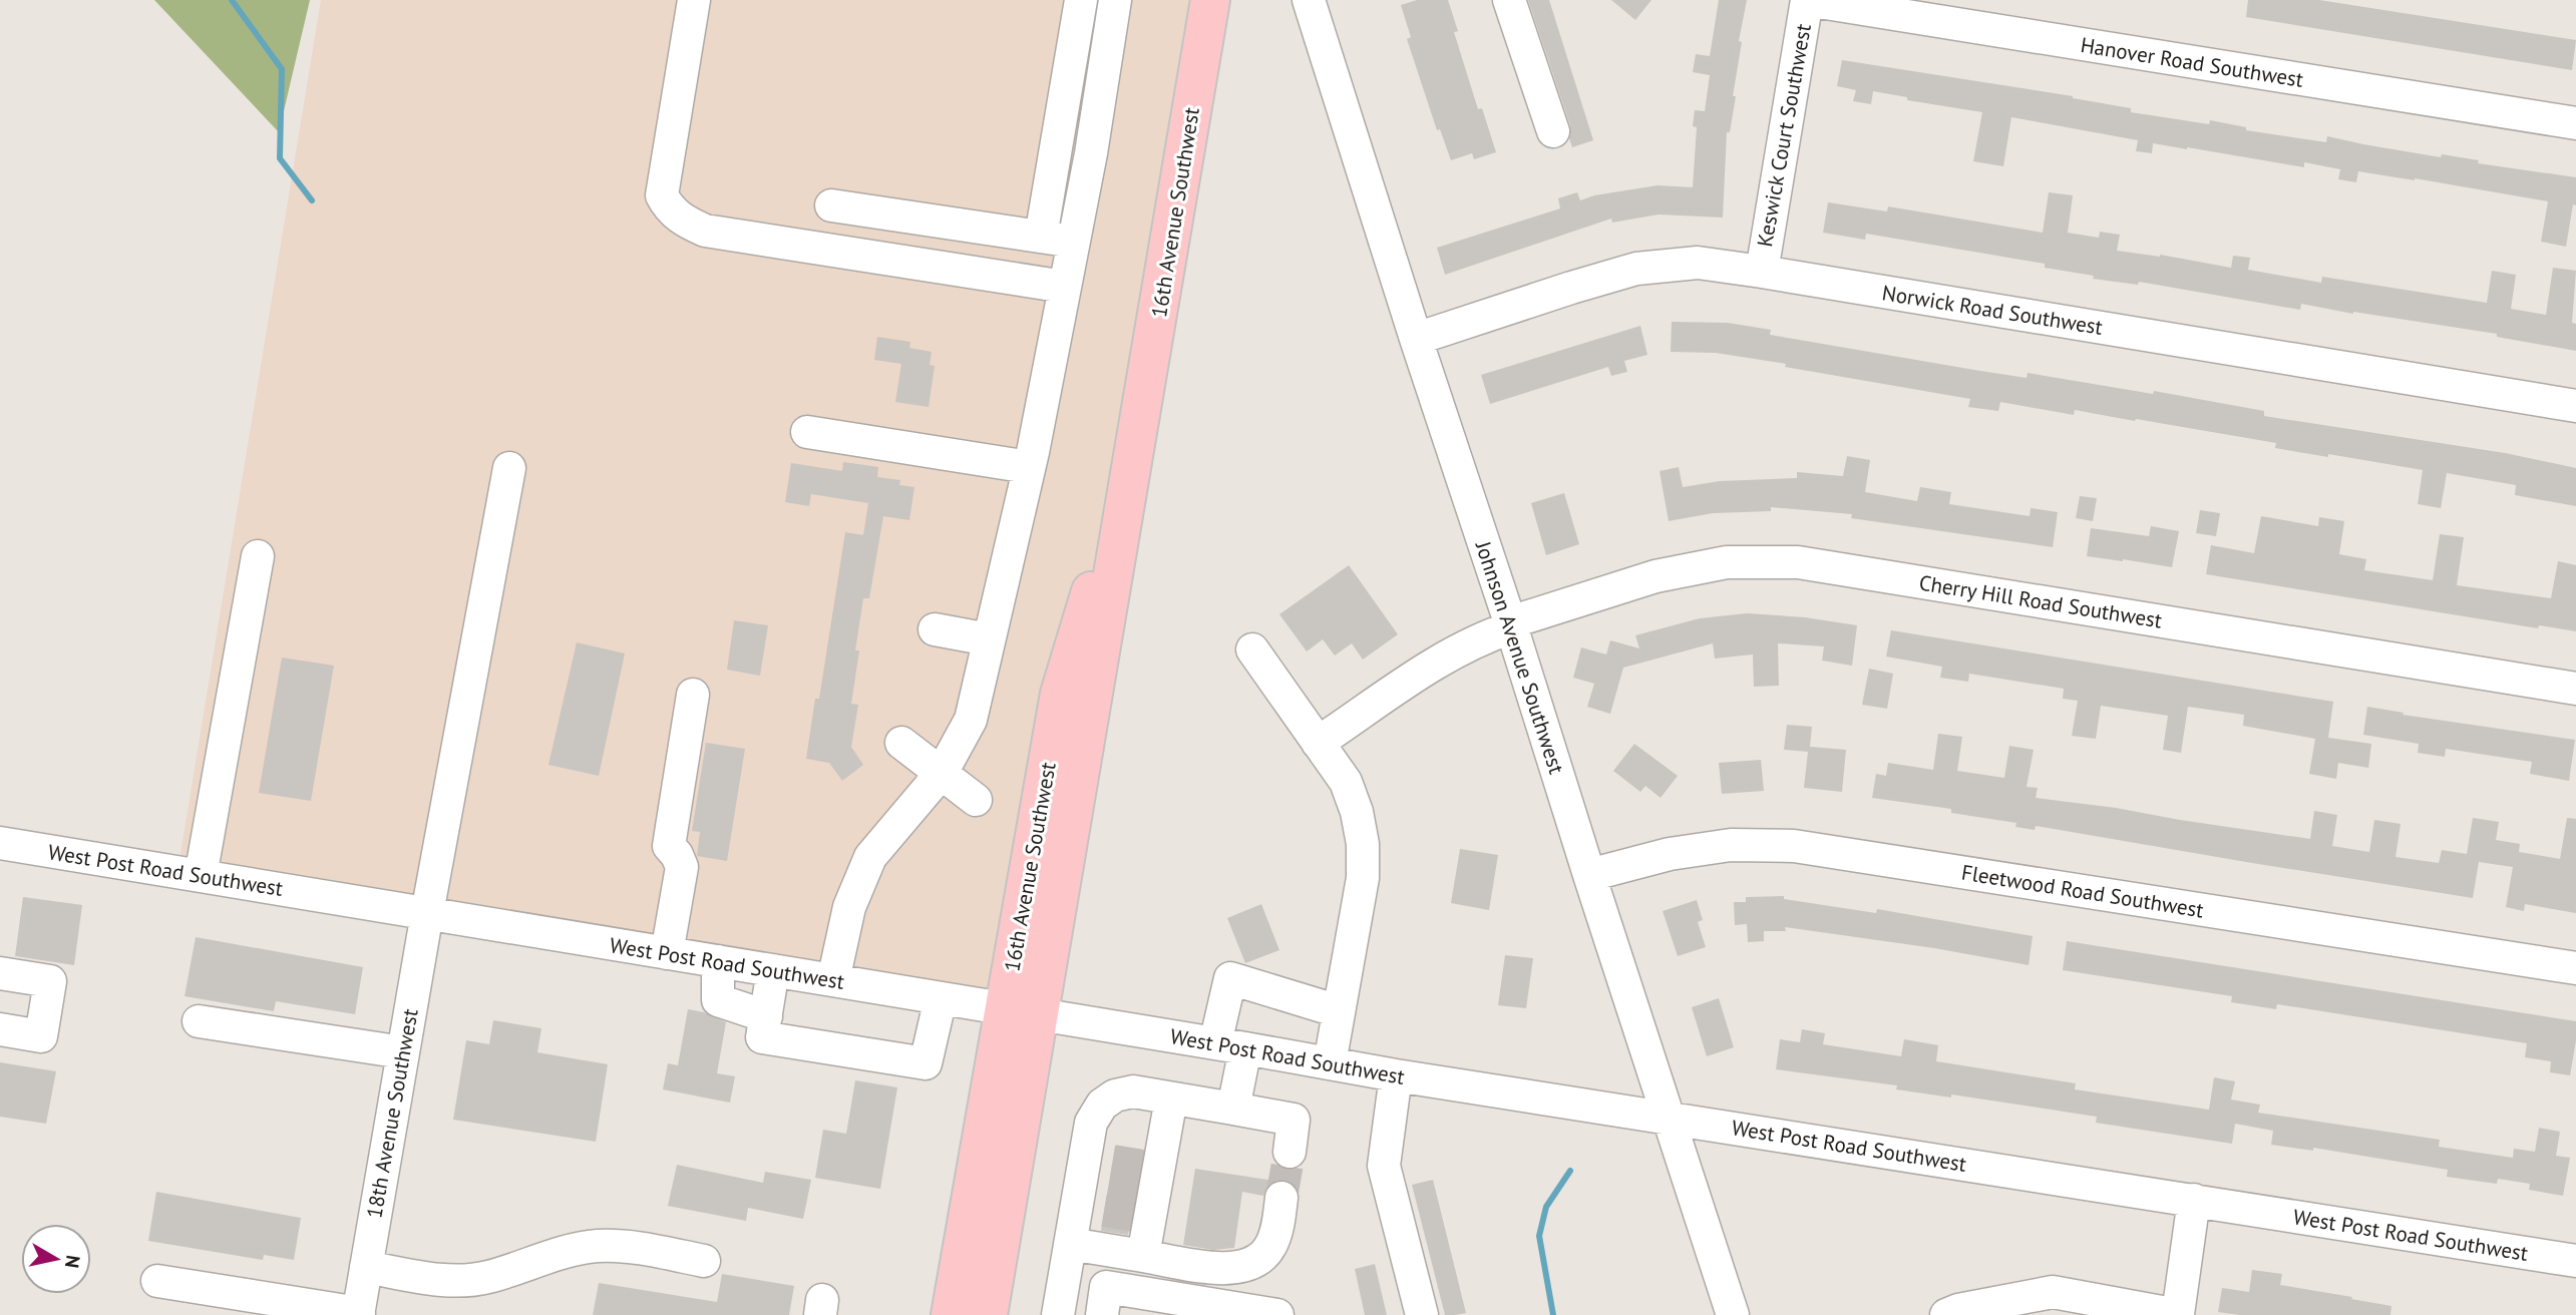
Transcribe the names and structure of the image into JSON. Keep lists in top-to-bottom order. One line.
{"streets":{"main road":["16th Avenue Southwest"],"street":["Hanover Road Southwest","Keswick Court Southwest","Norwick Road Southwest","Cherry Hill Road Southwest","Johnson Avenue Southwest","West Post Road Southwest","Fleetwood Road Southwest","18th Avenue Southwest"]},"crossings":[["Hanover Road Southwest","Keswick Court Southwest"],["Keswick Court Southwest","Norwick Road Southwest"],["16th Avenue Southwest","West Post Road Southwest"],["Norwick Road Southwest","Johnson Avenue Southwest"],["Cherry Hill Road Southwest","Johnson Avenue Southwest"],["Johnson Avenue Southwest","West Post Road Southwest"],["Johnson Avenue Southwest","Fleetwood Road Southwest"],["West Post Road Southwest","18th Avenue Southwest"]],"north":"right"}
